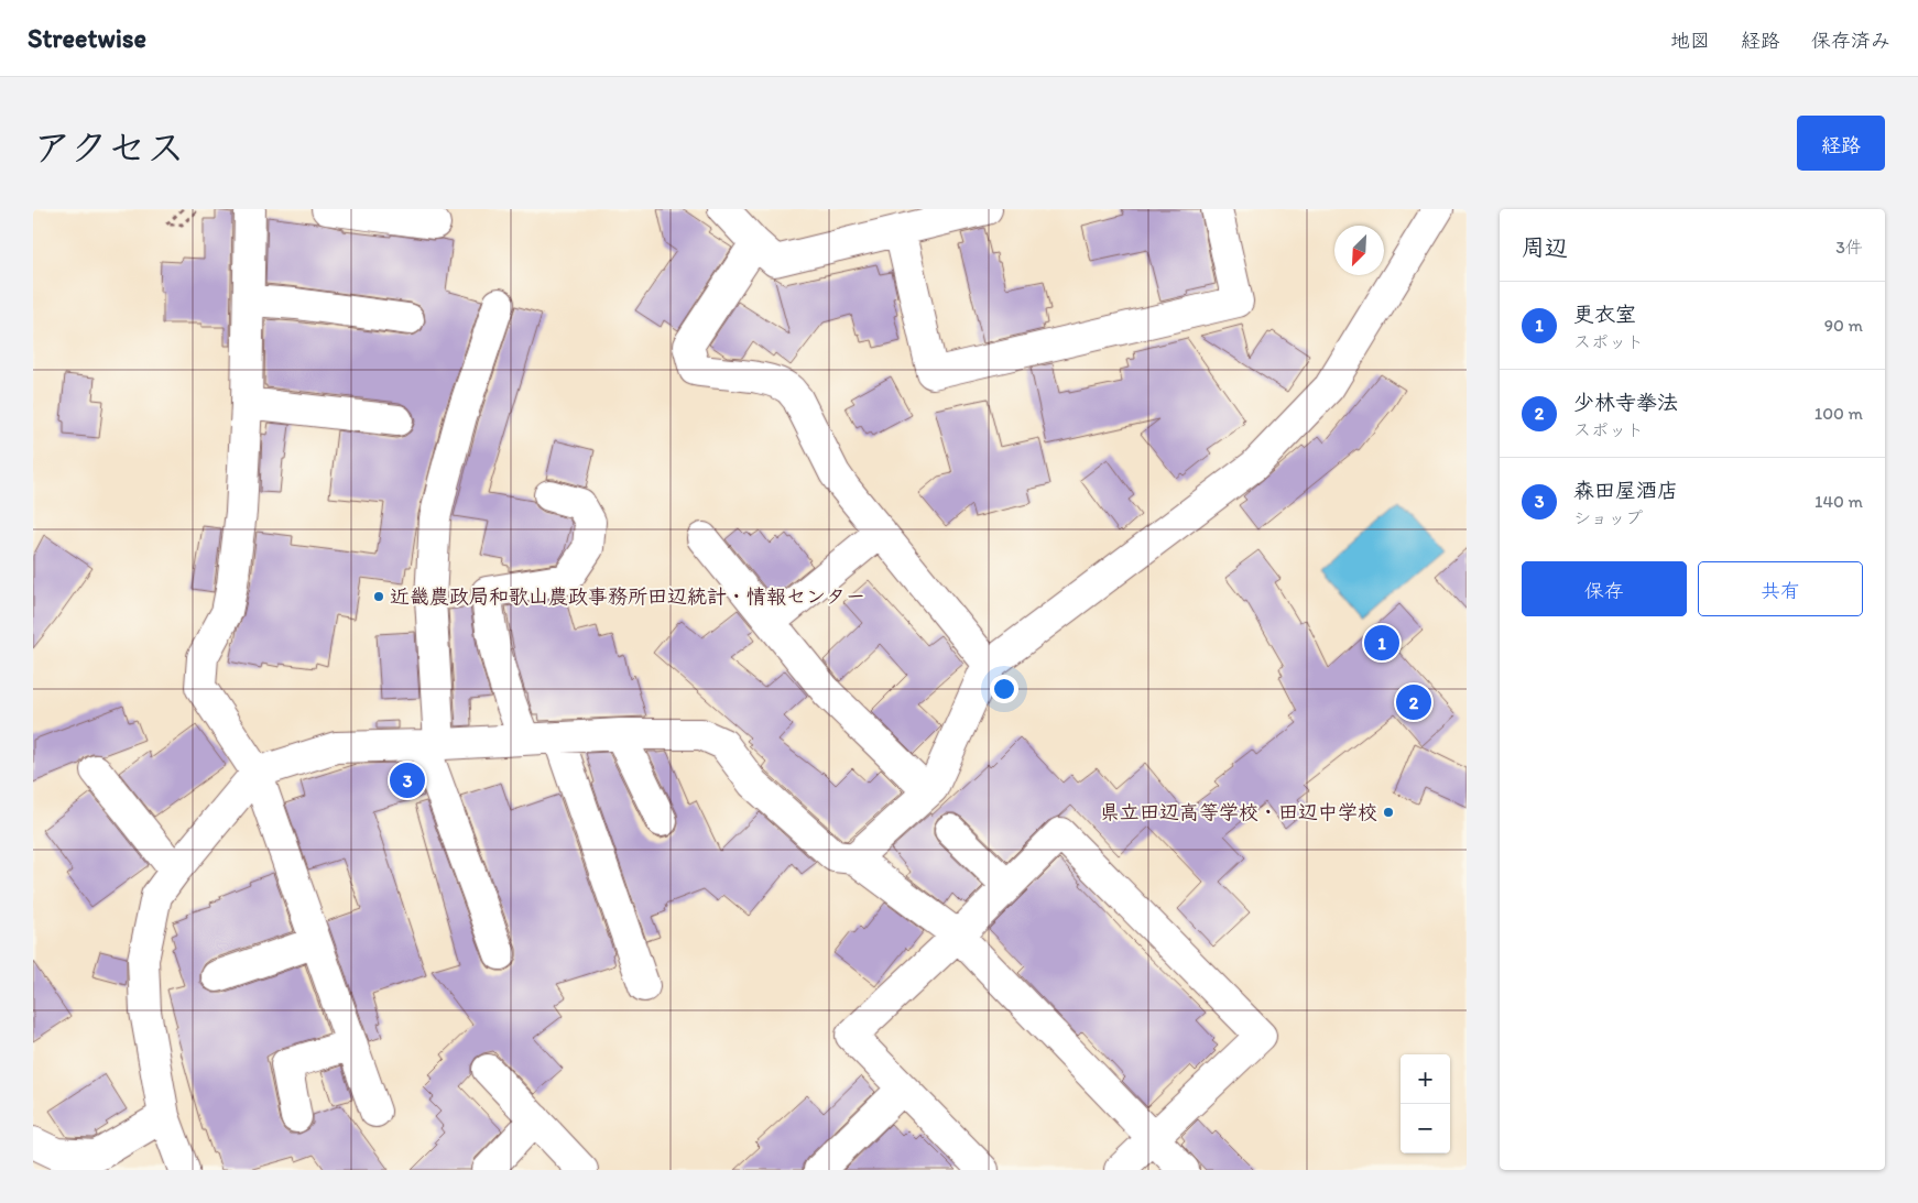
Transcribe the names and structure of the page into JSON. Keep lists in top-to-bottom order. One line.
{"places":["近畿農政局和歌山農政事務所田辺統計・情報センター","県立田辺高等学校・田辺中学校"],"north":"bottom left","page":{"header":"Streetwise","nav":["地図","経路","保存済み"],"title":"アクセス","buttons":["経路",["保存","共有"]],"heading":["周辺","3件"],"list":[{"mark":"1","name":"更衣室","note":"スポット","value":"90 m"},{"mark":"2","name":"少林寺拳法","note":"スポット","value":"100 m"},{"mark":"3","name":"森田屋酒店","note":"ショップ","value":"140 m"}],"pins":["1","2","3"],"map_buttons":["+","−"]}}
